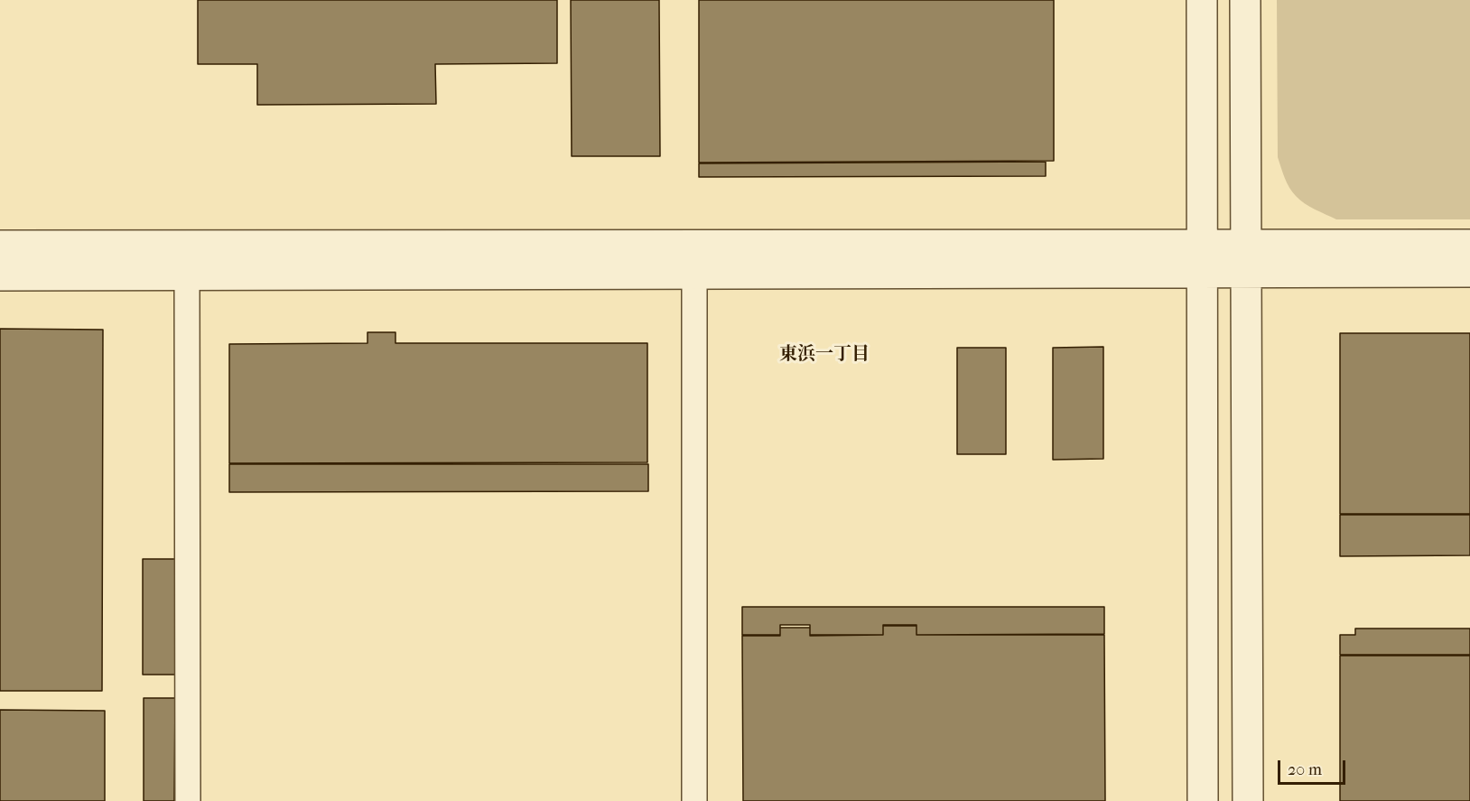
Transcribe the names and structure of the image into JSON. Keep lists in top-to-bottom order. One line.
{"districts":["東浜一丁目"],"scale_bar":"20 m"}
